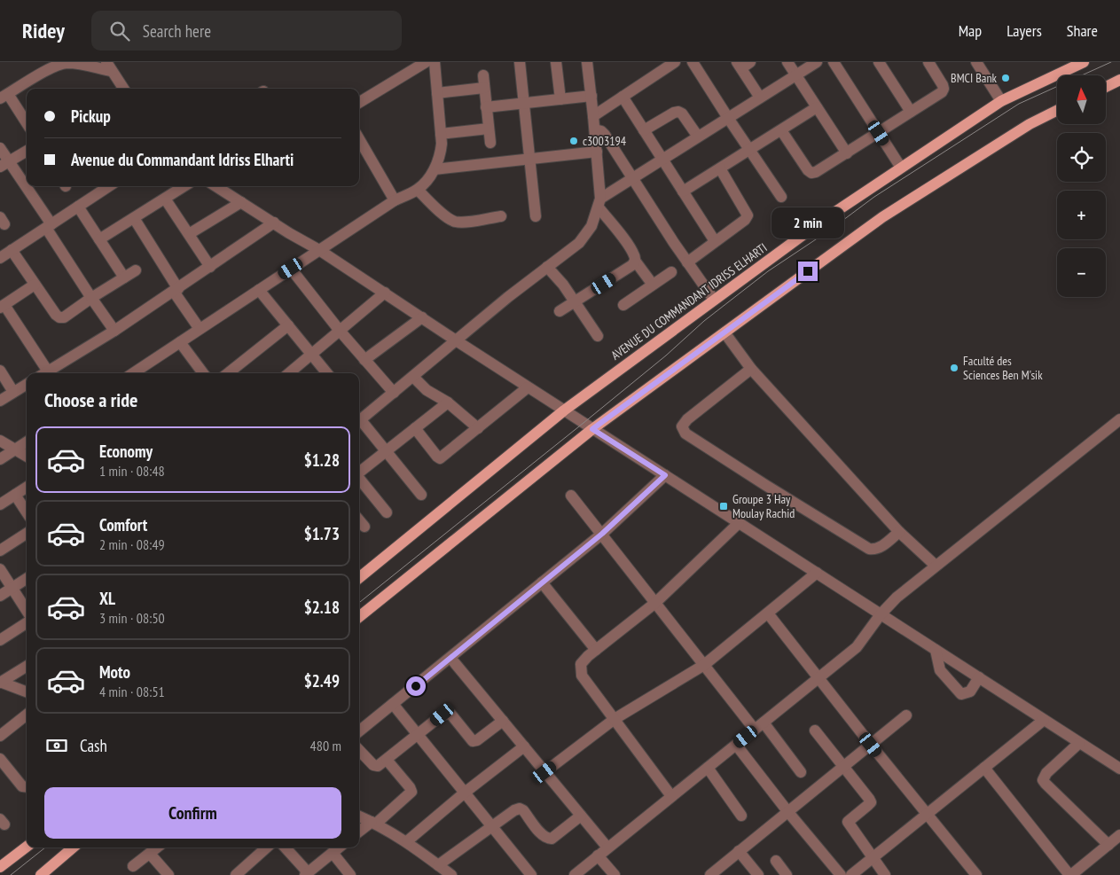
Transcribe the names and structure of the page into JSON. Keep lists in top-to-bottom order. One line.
{"streets":{"main road":["AVENUE DU COMMANDANT IDRISS ELHARTI"]},"places":{"other":["BMCI Bank","c3003194","Faculté des Sciences Ben M'sik"],"transit":["Groupe 3 Hay Moulay Rachid"]},"north":"top","page":{"header":"Ridey","search":"Search here","nav":["Map","Layers","Share"],"map_buttons":["+","−"],"banner":["Pickup","Avenue du Commandant Idriss Elharti"],"bubble":"2 min","heading":"Choose a ride","list":[{"name":"Economy","note":"1 min · 08:48","value":"$1.28"},{"name":"Comfort","note":"2 min · 08:49","value":"$1.73"},{"name":"XL","note":"3 min · 08:50","value":"$2.18"},{"name":"Moto","note":"4 min · 08:51","value":"$2.49"}],"pay":["Cash","480 m"],"buttons":"Confirm"}}
